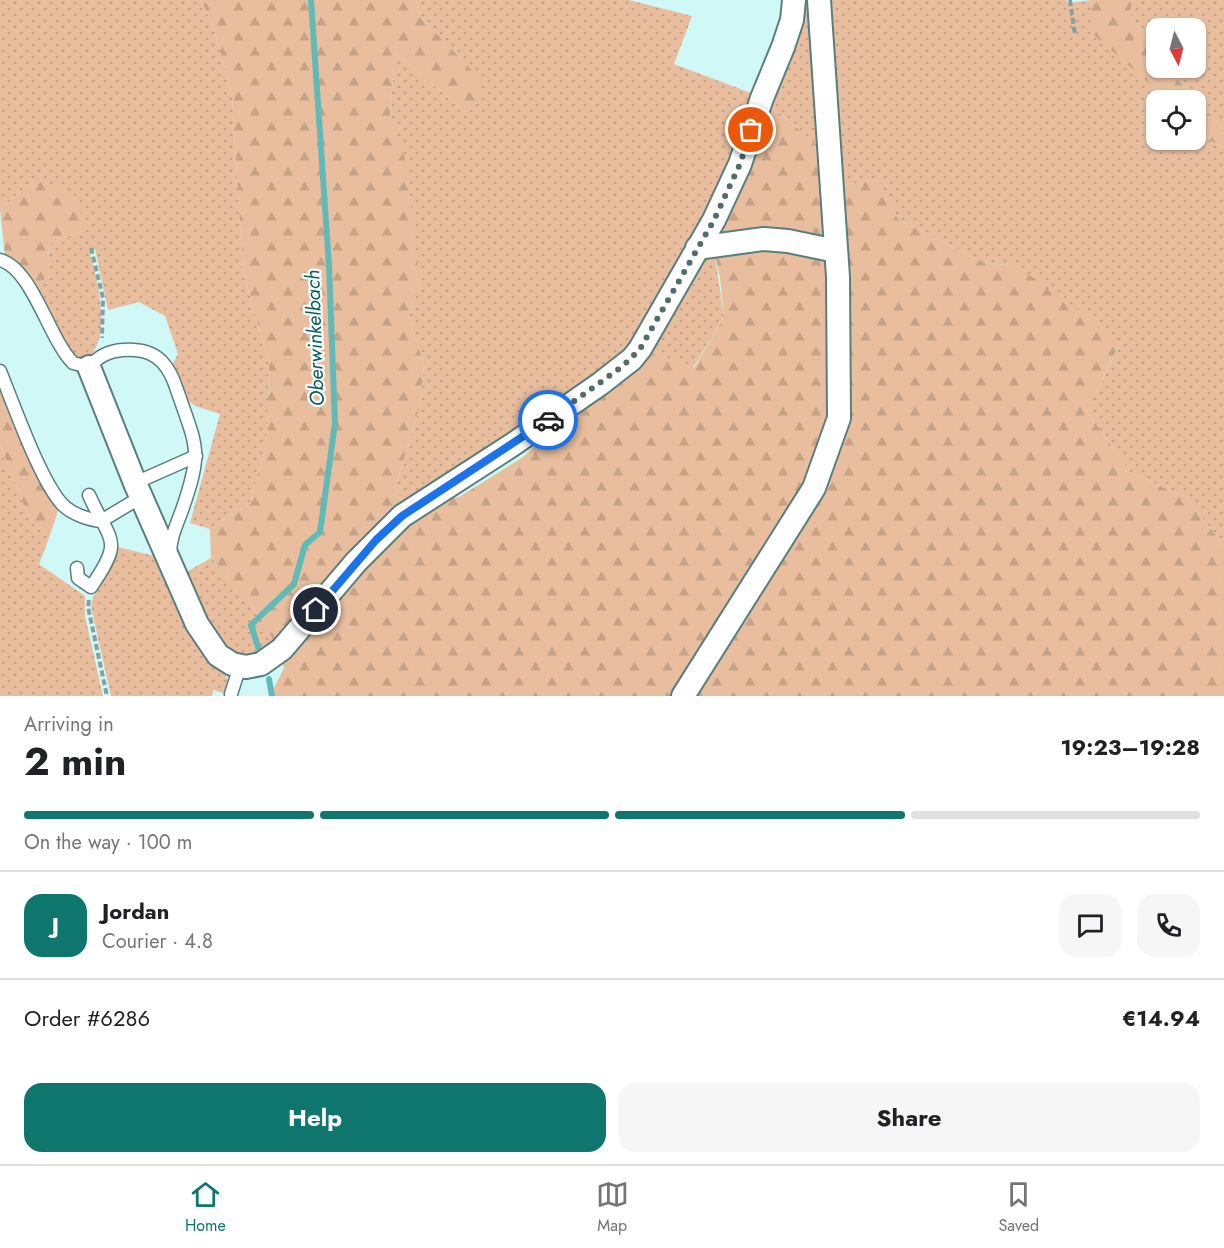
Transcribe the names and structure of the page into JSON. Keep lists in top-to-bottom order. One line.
{"water":["Oberwinkelbach"],"north":"bottom","page":{"heading":["2 min","Arriving in","19:23–19:28"],"panel":["Jordan","Courier · 4.8","Order #6286","€14.94"],"bar":"On the way · 100 m","round":"J","buttons":["Help","Share"],"tabs":["Home","Map","Saved"]}}
